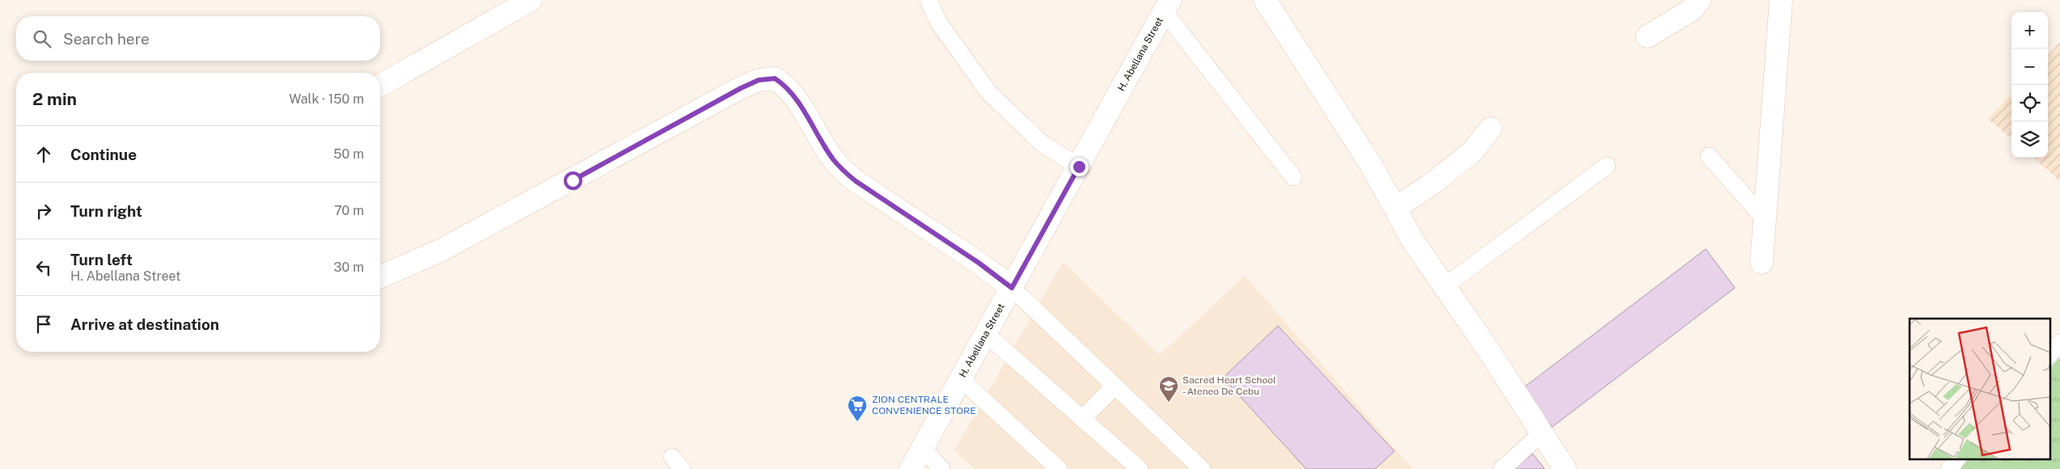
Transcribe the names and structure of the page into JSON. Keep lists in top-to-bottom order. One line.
{"streets":{"street":["H. Abellana Street"]},"places":{"school or university":["Sacred Heart School - Ateneo De Cebu"],"supermarket":["ZION CENTRALE CONVENIENCE STORE"]},"page":{"map_buttons":["+","−"],"search":"Search here","heading":["2 min","Walk · 150 m"],"list":[["Continue","50 m"],["Turn right","70 m"],["Turn left","H. Abellana Street","30 m"],"Arrive at destination"]}}
